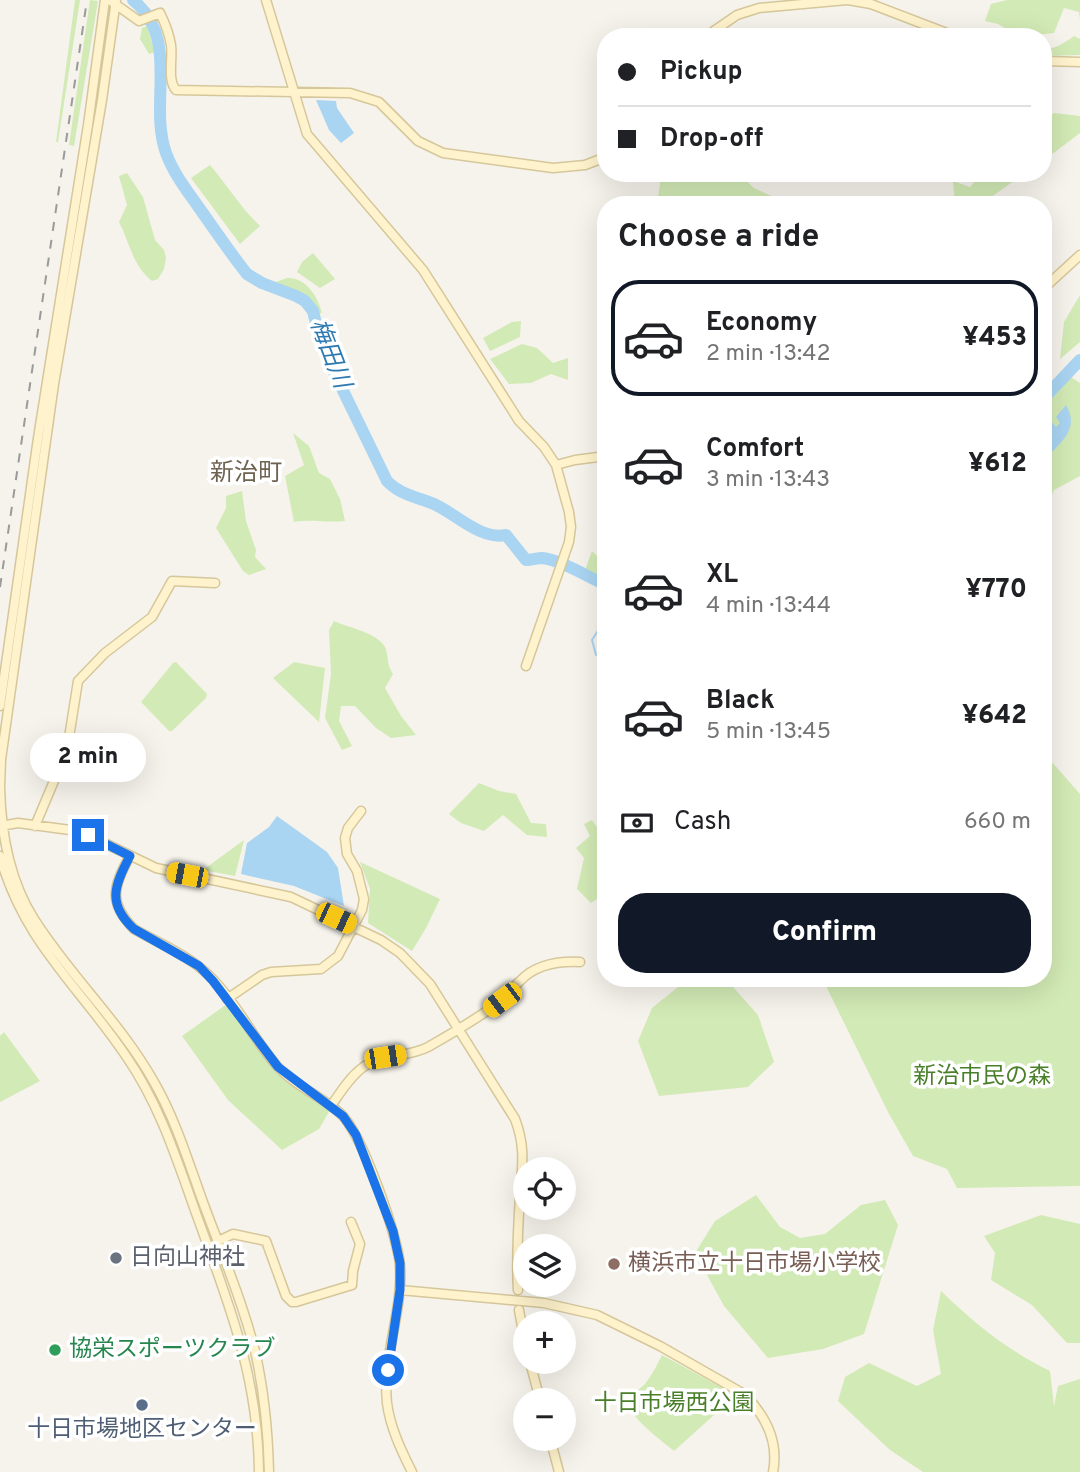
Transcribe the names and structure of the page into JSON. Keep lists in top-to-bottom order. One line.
{"districts":["新治町"],"water":["梅田川"],"parks":["新治市民の森","十日市場西公園"],"places":["日向山神社","横浜市立十日市場小学校","協栄スポーツクラブ","十日市場地区センター"],"page":{"banner":["Pickup","Drop-off"],"heading":"Choose a ride","list":[{"name":"Economy","note":"2 min · 13:42","value":"¥453"},{"name":"Comfort","note":"3 min · 13:43","value":"¥612"},{"name":"XL","note":"4 min · 13:44","value":"¥770"},{"name":"Black","note":"5 min · 13:45","value":"¥642"}],"bubble":"2 min","pay":["Cash","660 m"],"buttons":"Confirm","map_buttons":["+","−"]}}
